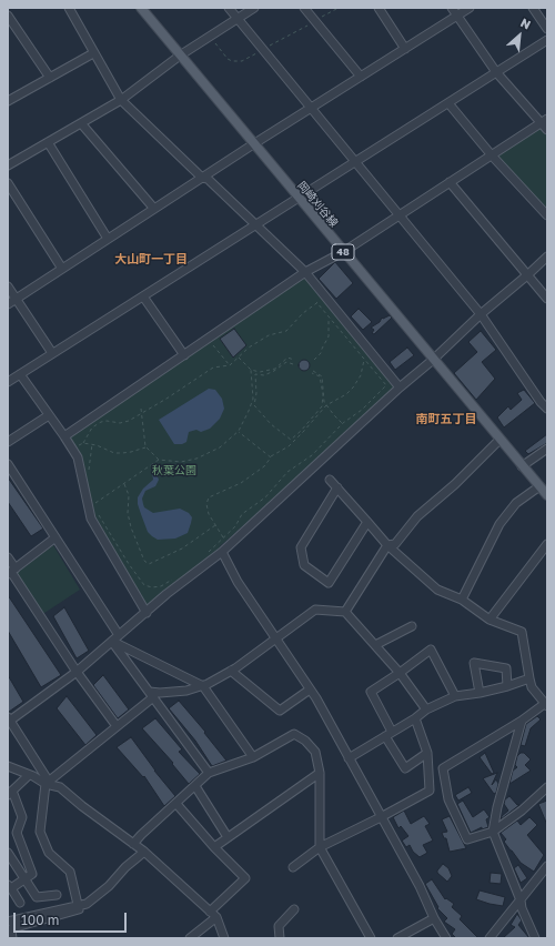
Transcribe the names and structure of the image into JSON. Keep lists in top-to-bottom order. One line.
{"streets":{"main road":["岡崎刈谷線","48"]},"districts":["大山町一丁目","南町五丁目"],"parks":["秋葉公園"],"scale_bar":"100 m","north":"top right"}
